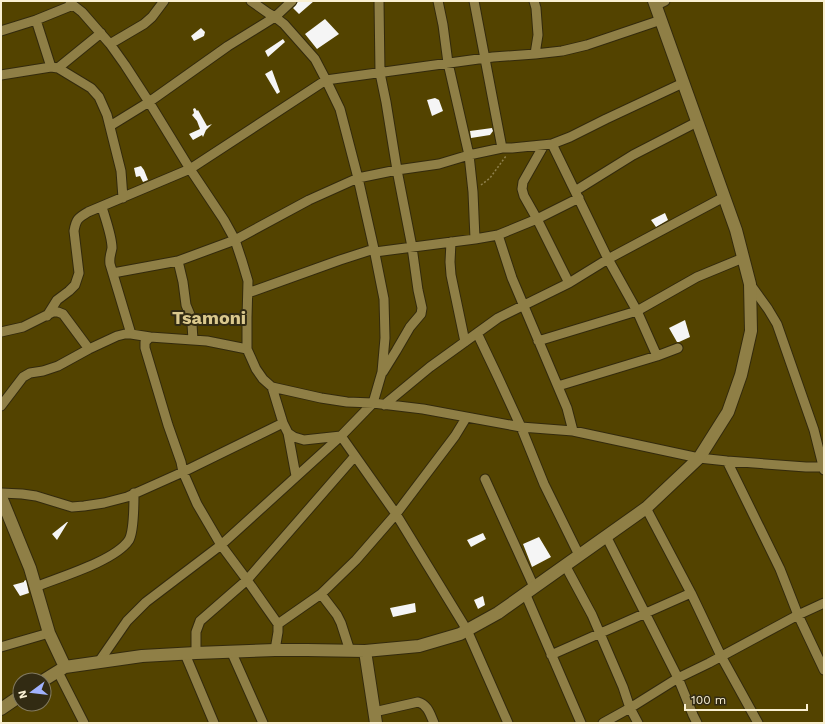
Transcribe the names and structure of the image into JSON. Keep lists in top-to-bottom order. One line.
{"districts":["Tsamoni"],"scale_bar":"100 m","north":"left"}
